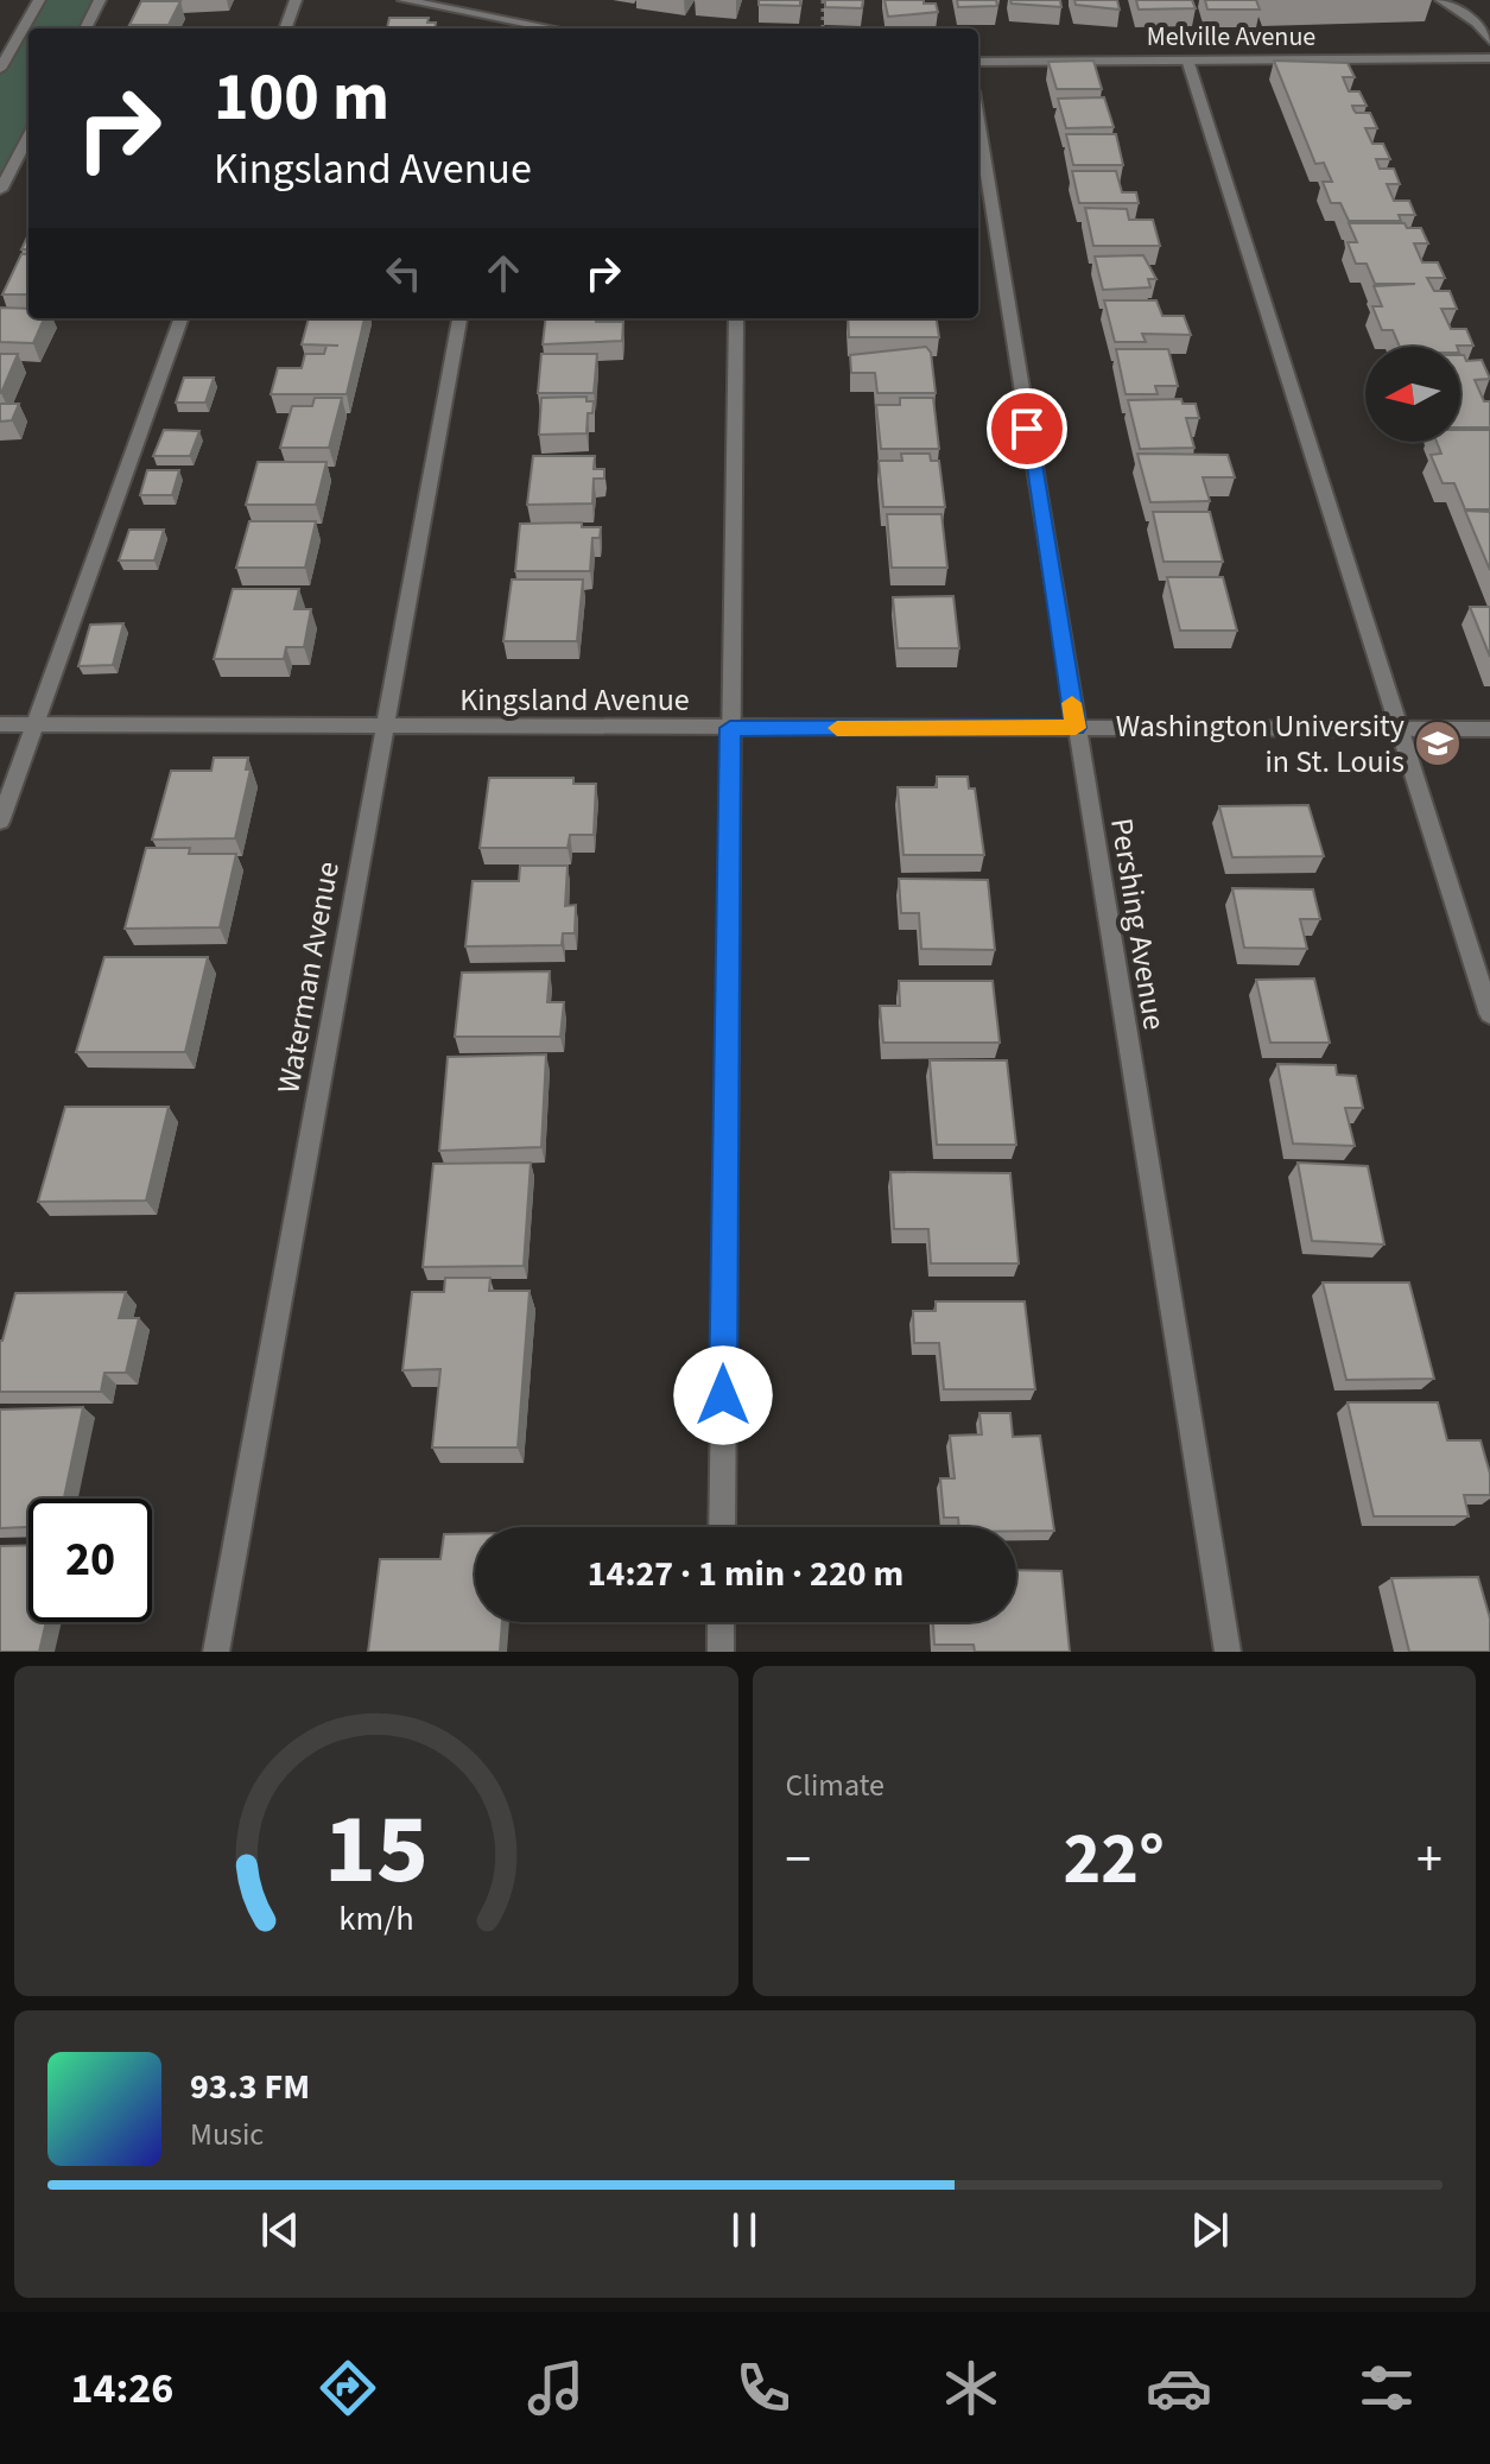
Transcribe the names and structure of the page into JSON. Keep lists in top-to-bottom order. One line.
{"streets":{"street":["Melville Avenue","Kingsland Avenue","Pershing Avenue","Waterman Avenue"]},"crossings":[["Kingsland Avenue","Pershing Avenue"],["Kingsland Avenue","Waterman Avenue"]],"places":{"school or university":["Washington University in St. Louis"]},"north":"left","page":{"turn":["100 m","Kingsland Avenue"],"limit":"20","trip":"14:27 · 1 min · 220 m","tile":"Climate","heat":["−","22°","+"],"song":["93.3 FM","Music"],"tabs":"14:26","gauge":["15","km/h"]}}
